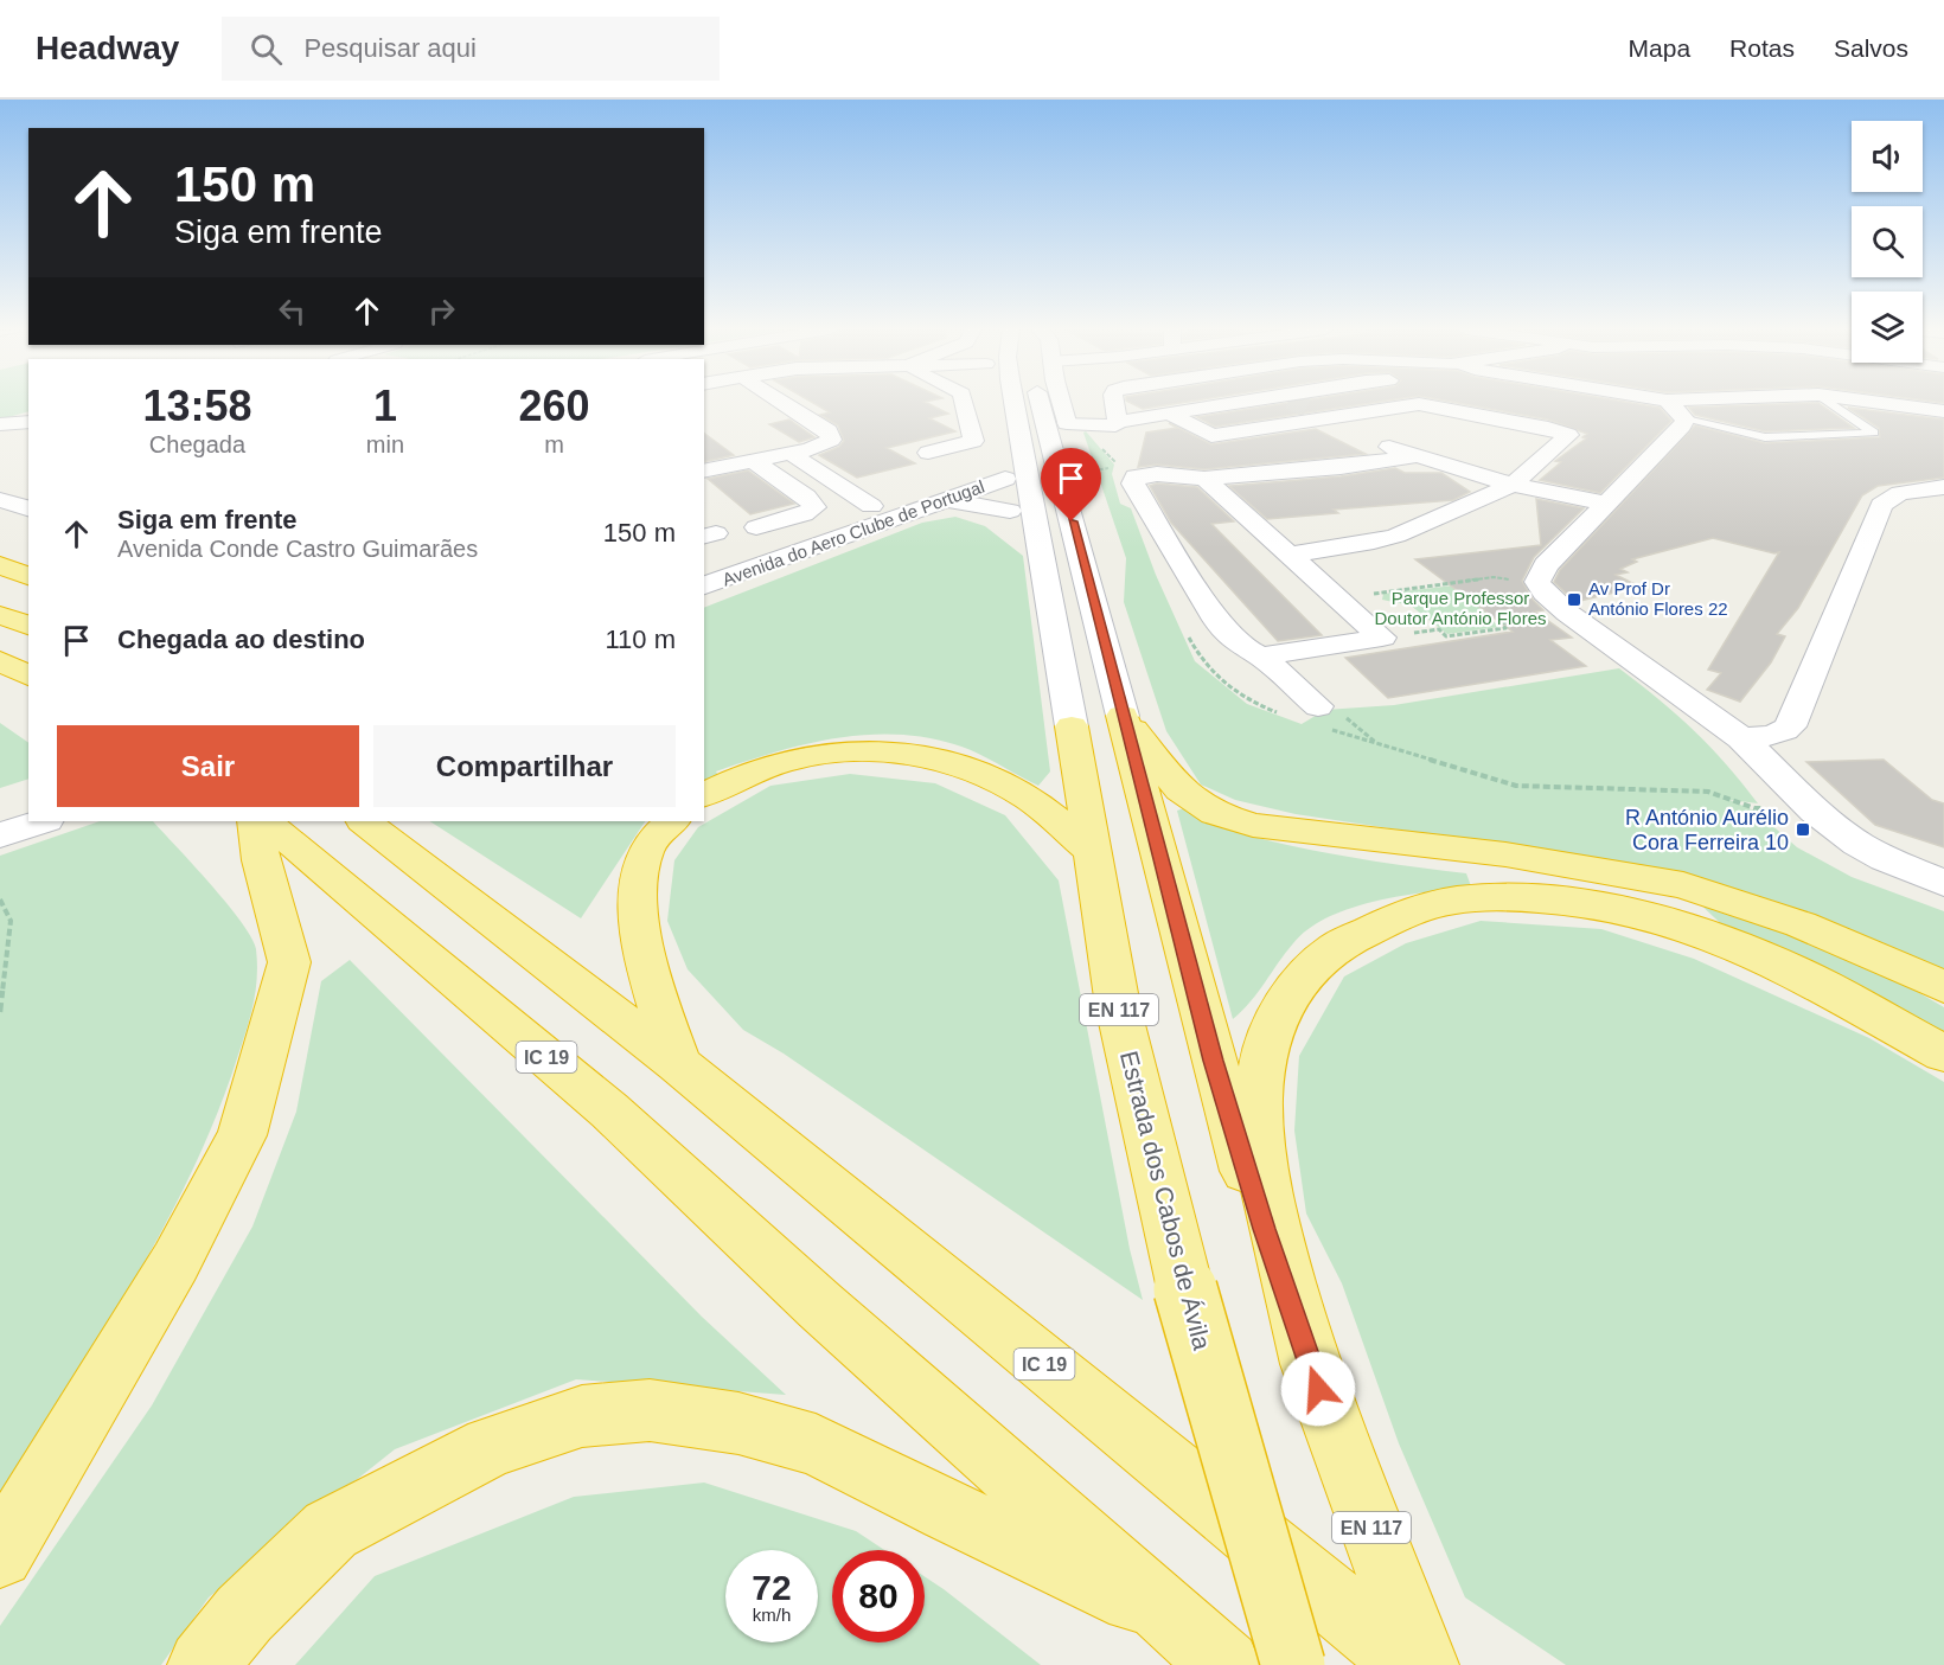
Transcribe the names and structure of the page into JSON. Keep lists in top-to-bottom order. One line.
{"streets":{"highway":["EN 117","IC 19","Estrada dos Cabos de Ávila"],"street":["Avenida do Aero Clube de Portugal"]},"parks":["Parque Professor Doutor António Flores"],"places":{"transit":["Av Prof Dr António Flores 22","R António Aurélio Cora Ferreira 10"]},"page":{"header":"Headway","search":"Pesquisar aqui","nav":["Mapa","Rotas","Salvos"],"turn":["150 m","Siga em frente"],"eta":["13:58","Chegada","1","min","260","m"],"list":[{"name":"Siga em frente","note":"Avenida Conde Castro Guimarães","value":"150 m"},{"name":"Chegada ao destino","value":"110 m"}],"buttons":["Sair","Compartilhar"],"speed":"72 km/h","limit":"80"}}
